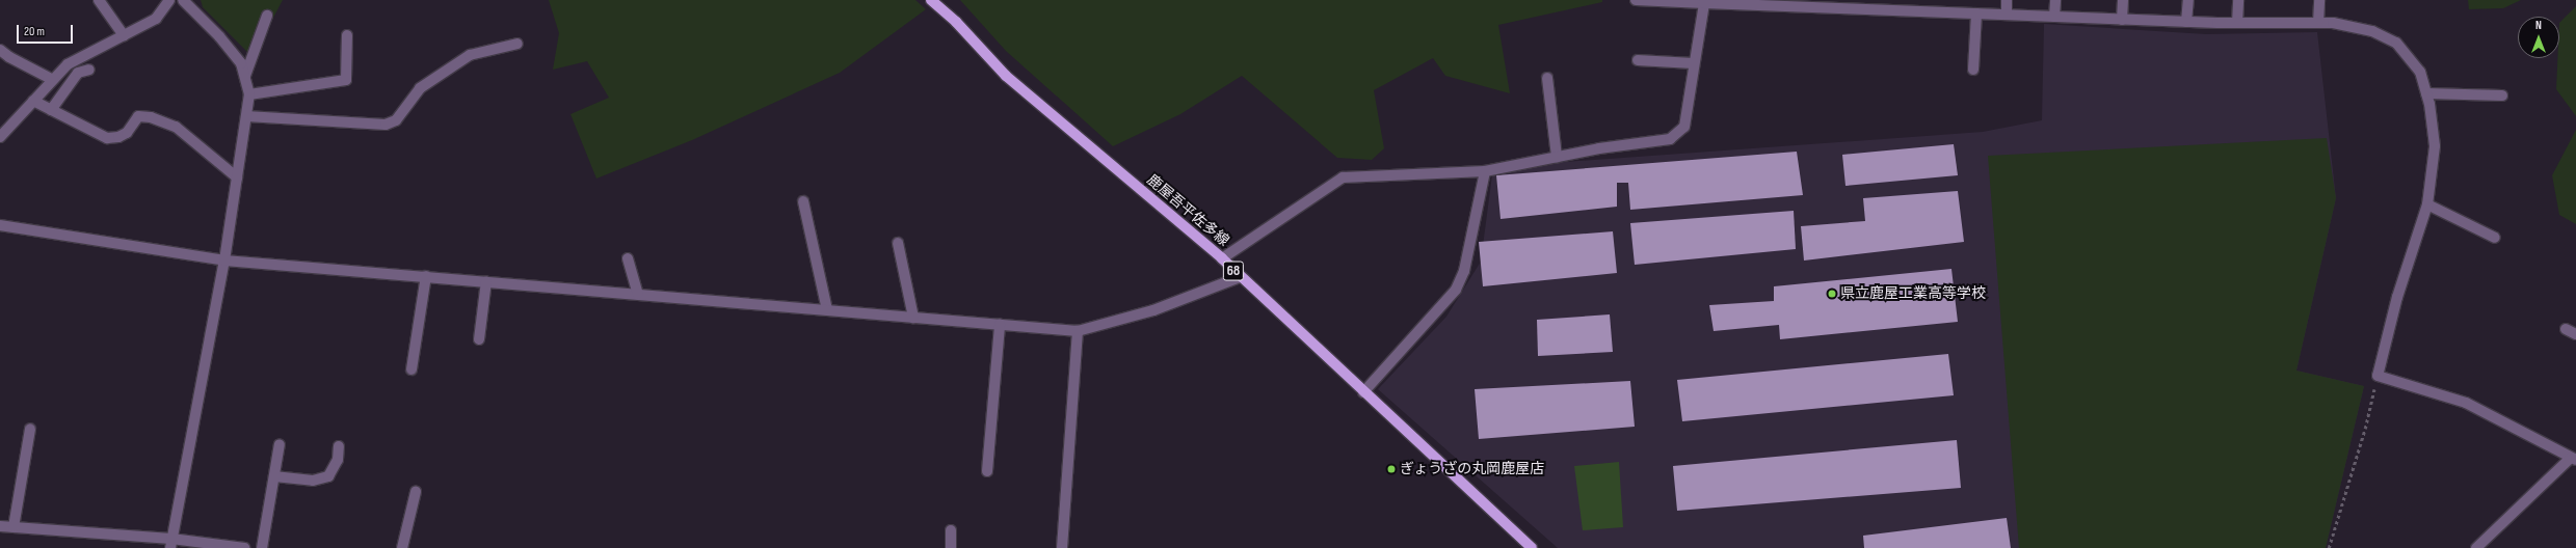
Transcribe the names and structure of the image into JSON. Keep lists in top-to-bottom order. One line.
{"streets":{"main road":["鹿屋吾平佐多線","68"]},"places":["県立鹿屋工業高等学校","ぎょうざの丸岡鹿屋店"],"scale_bar":"20 m","north":"top"}
